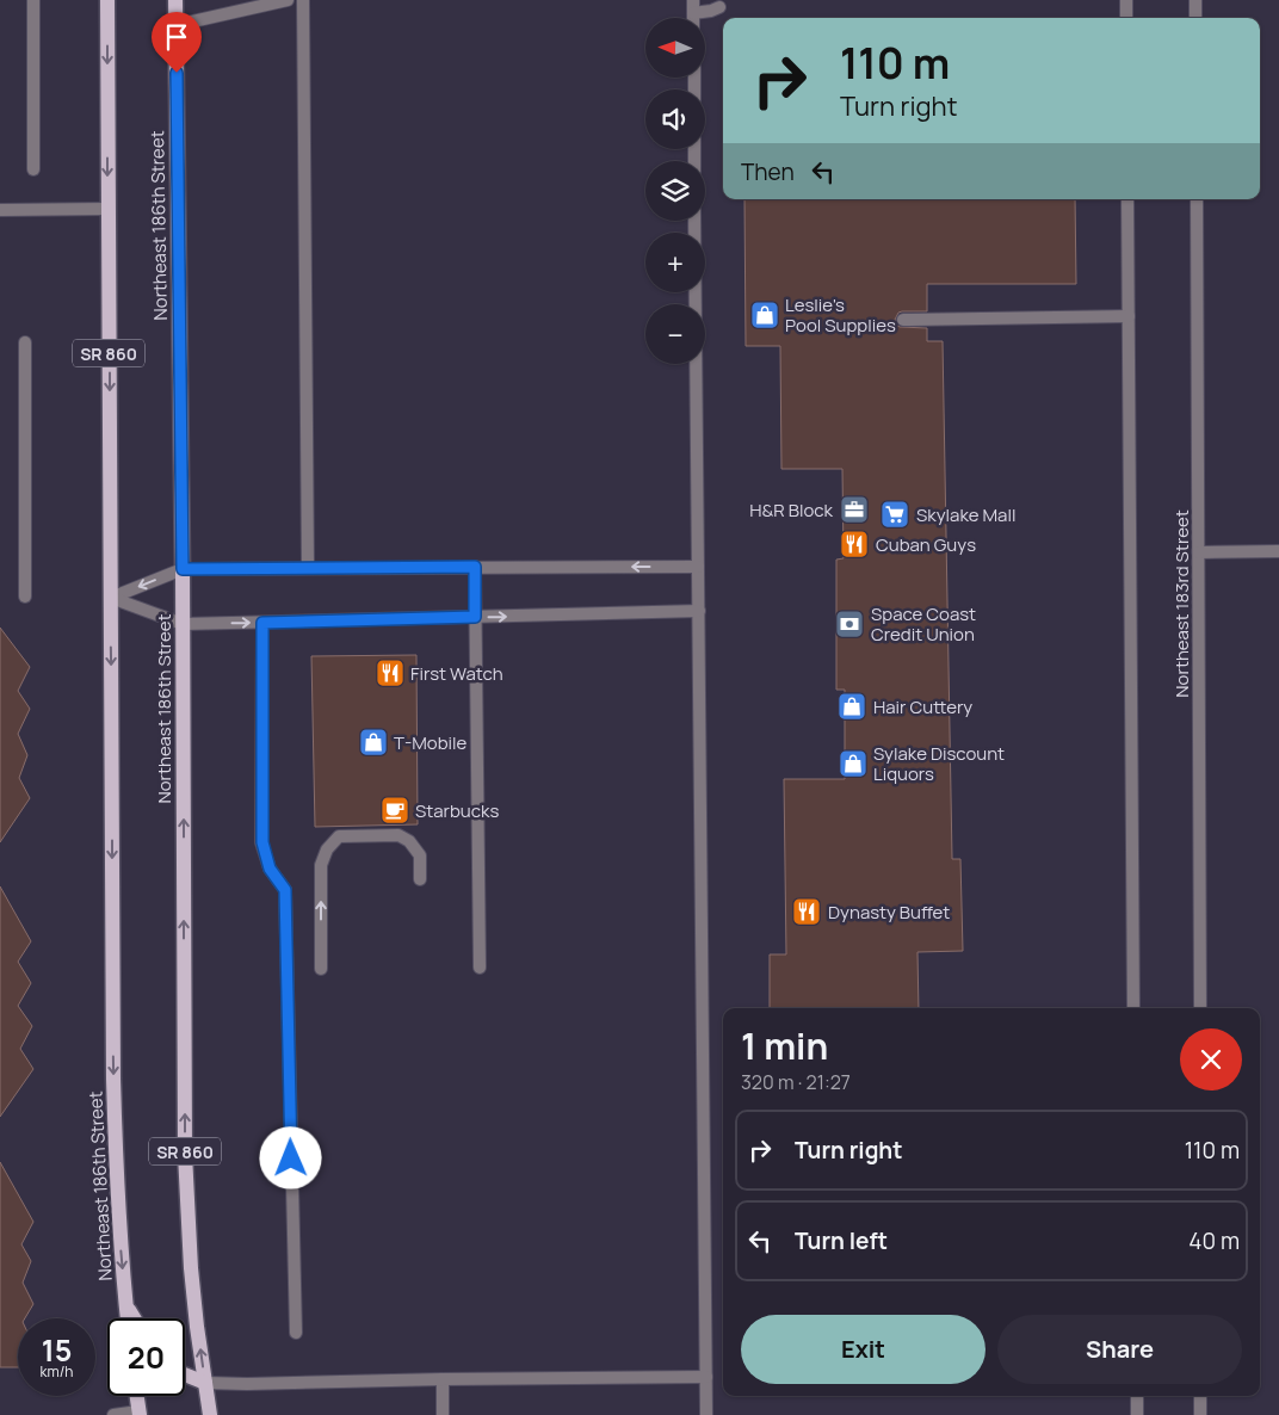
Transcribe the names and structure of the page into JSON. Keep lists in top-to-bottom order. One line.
{"streets":{"main road":["Northeast 186th Street","SR 860"],"street":["Northeast 183rd Street"]},"places":{"shop":["Leslie's Pool Supplies","Hair Cuttery","T-Mobile","Sylake Discount Liquors"],"office":["H&R Block"],"supermarket":["Skylake Mall"],"restaurant":["Cuban Guys","First Watch","Dynasty Buffet"],"bank":["Space Coast Credit Union"],"cafe":["Starbucks"]},"north":"left","page":{"map_buttons":["+","−"],"turn":["110 m","Turn right"],"then":"Then","heading":["1 min","320 m · 21:27"],"list":[{"name":"Turn right","value":"110 m"},{"name":"Turn left","value":"40 m"}],"buttons":["Exit","Share"],"speed":"15 km/h","limit":"20"}}
